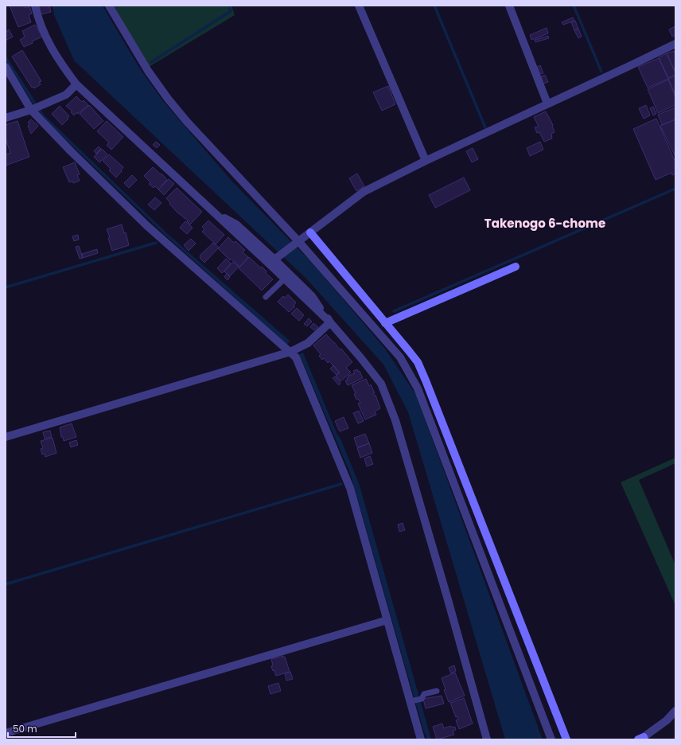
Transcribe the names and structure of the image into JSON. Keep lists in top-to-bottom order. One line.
{"districts":["Takenogo 6-chome"],"scale_bar":"50 m"}
